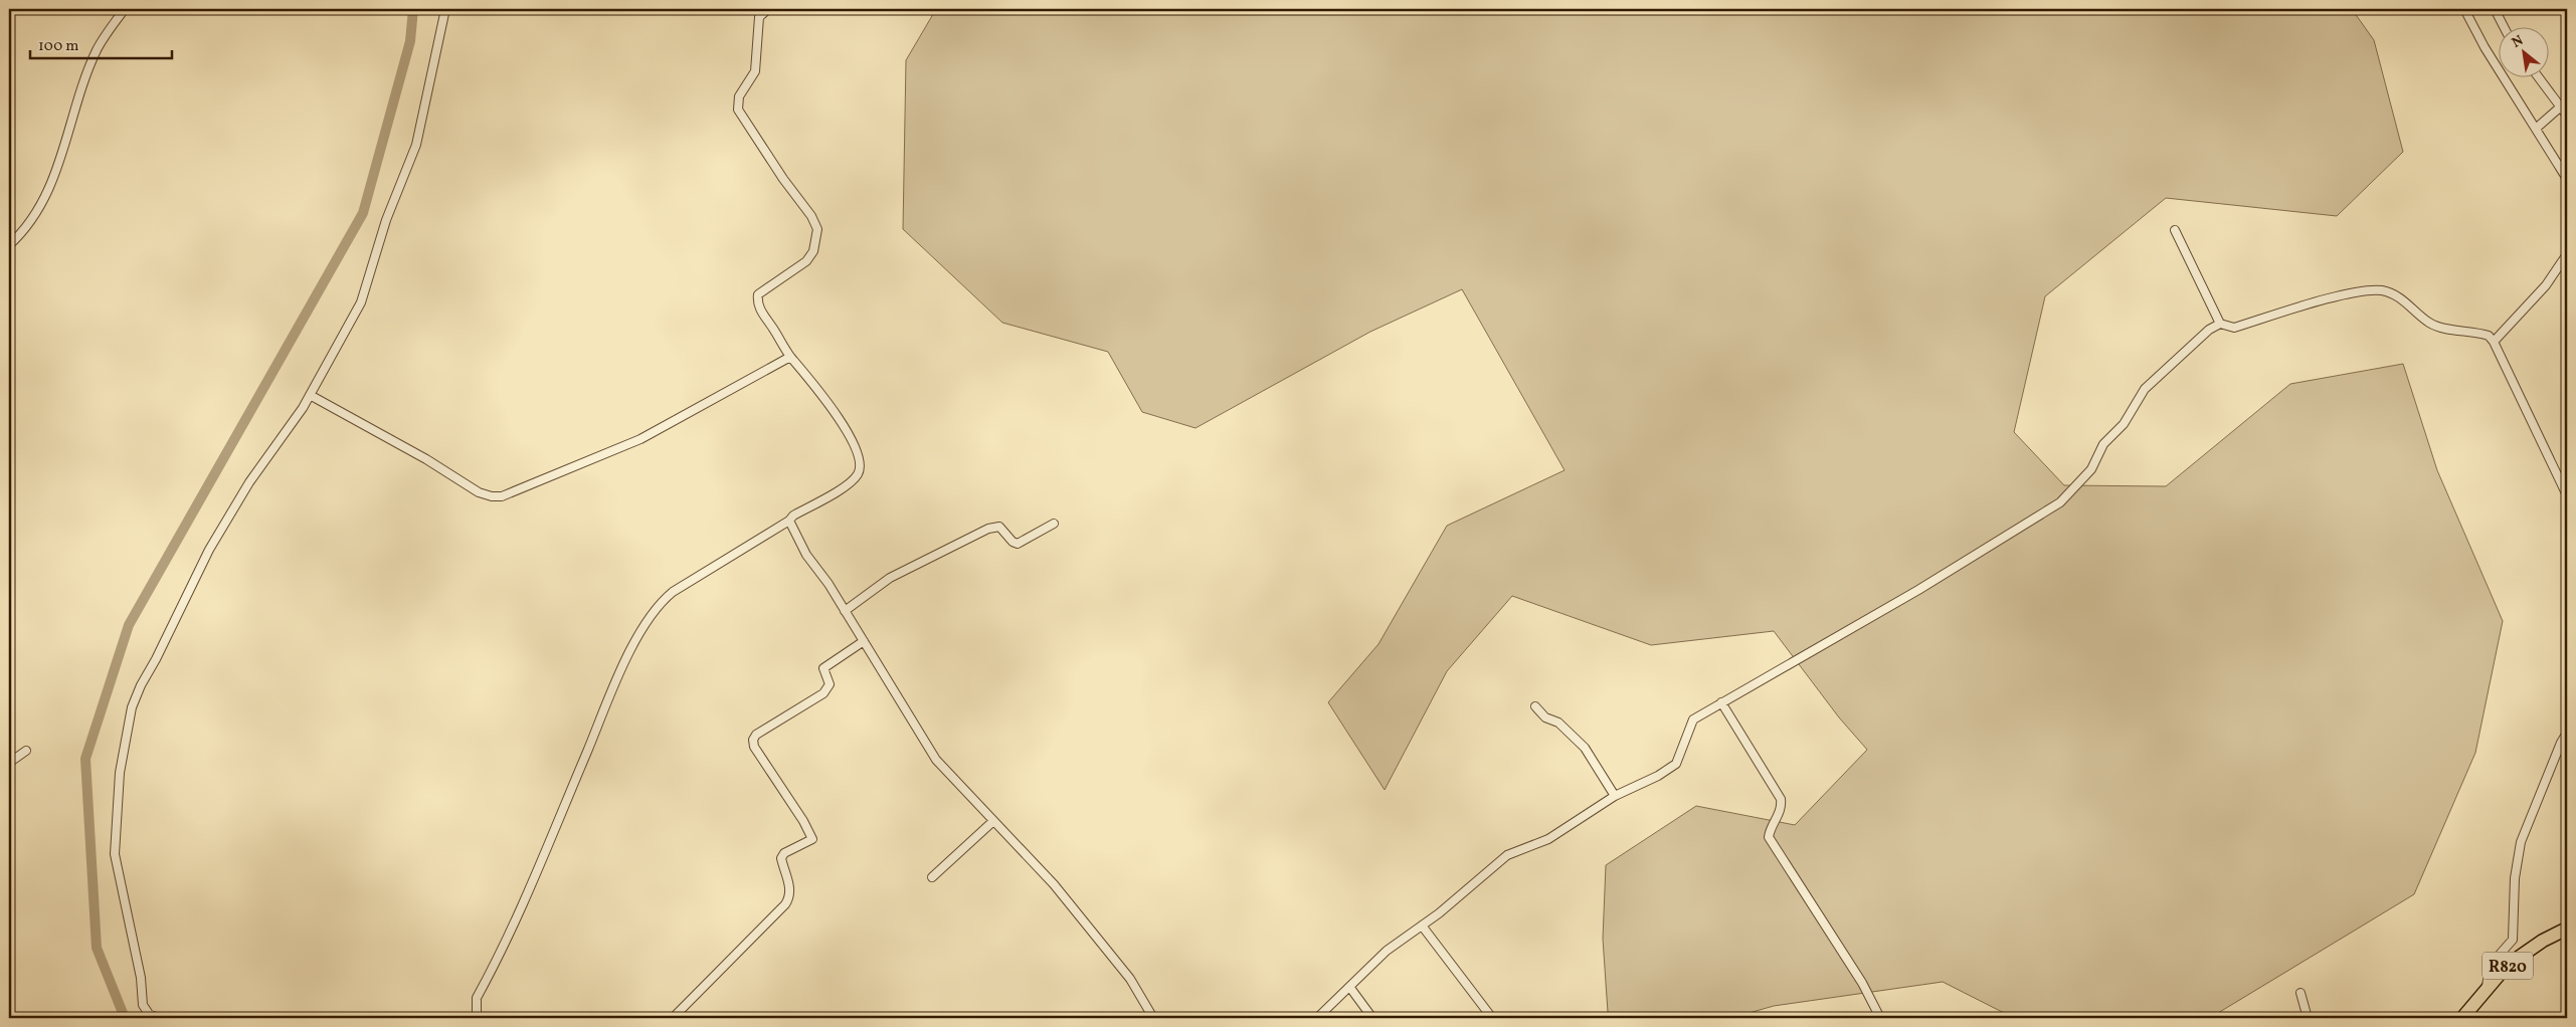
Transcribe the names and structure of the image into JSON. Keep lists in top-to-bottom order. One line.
{"streets":{"main road":["R820"]},"scale_bar":"100 m","north":"top left"}
